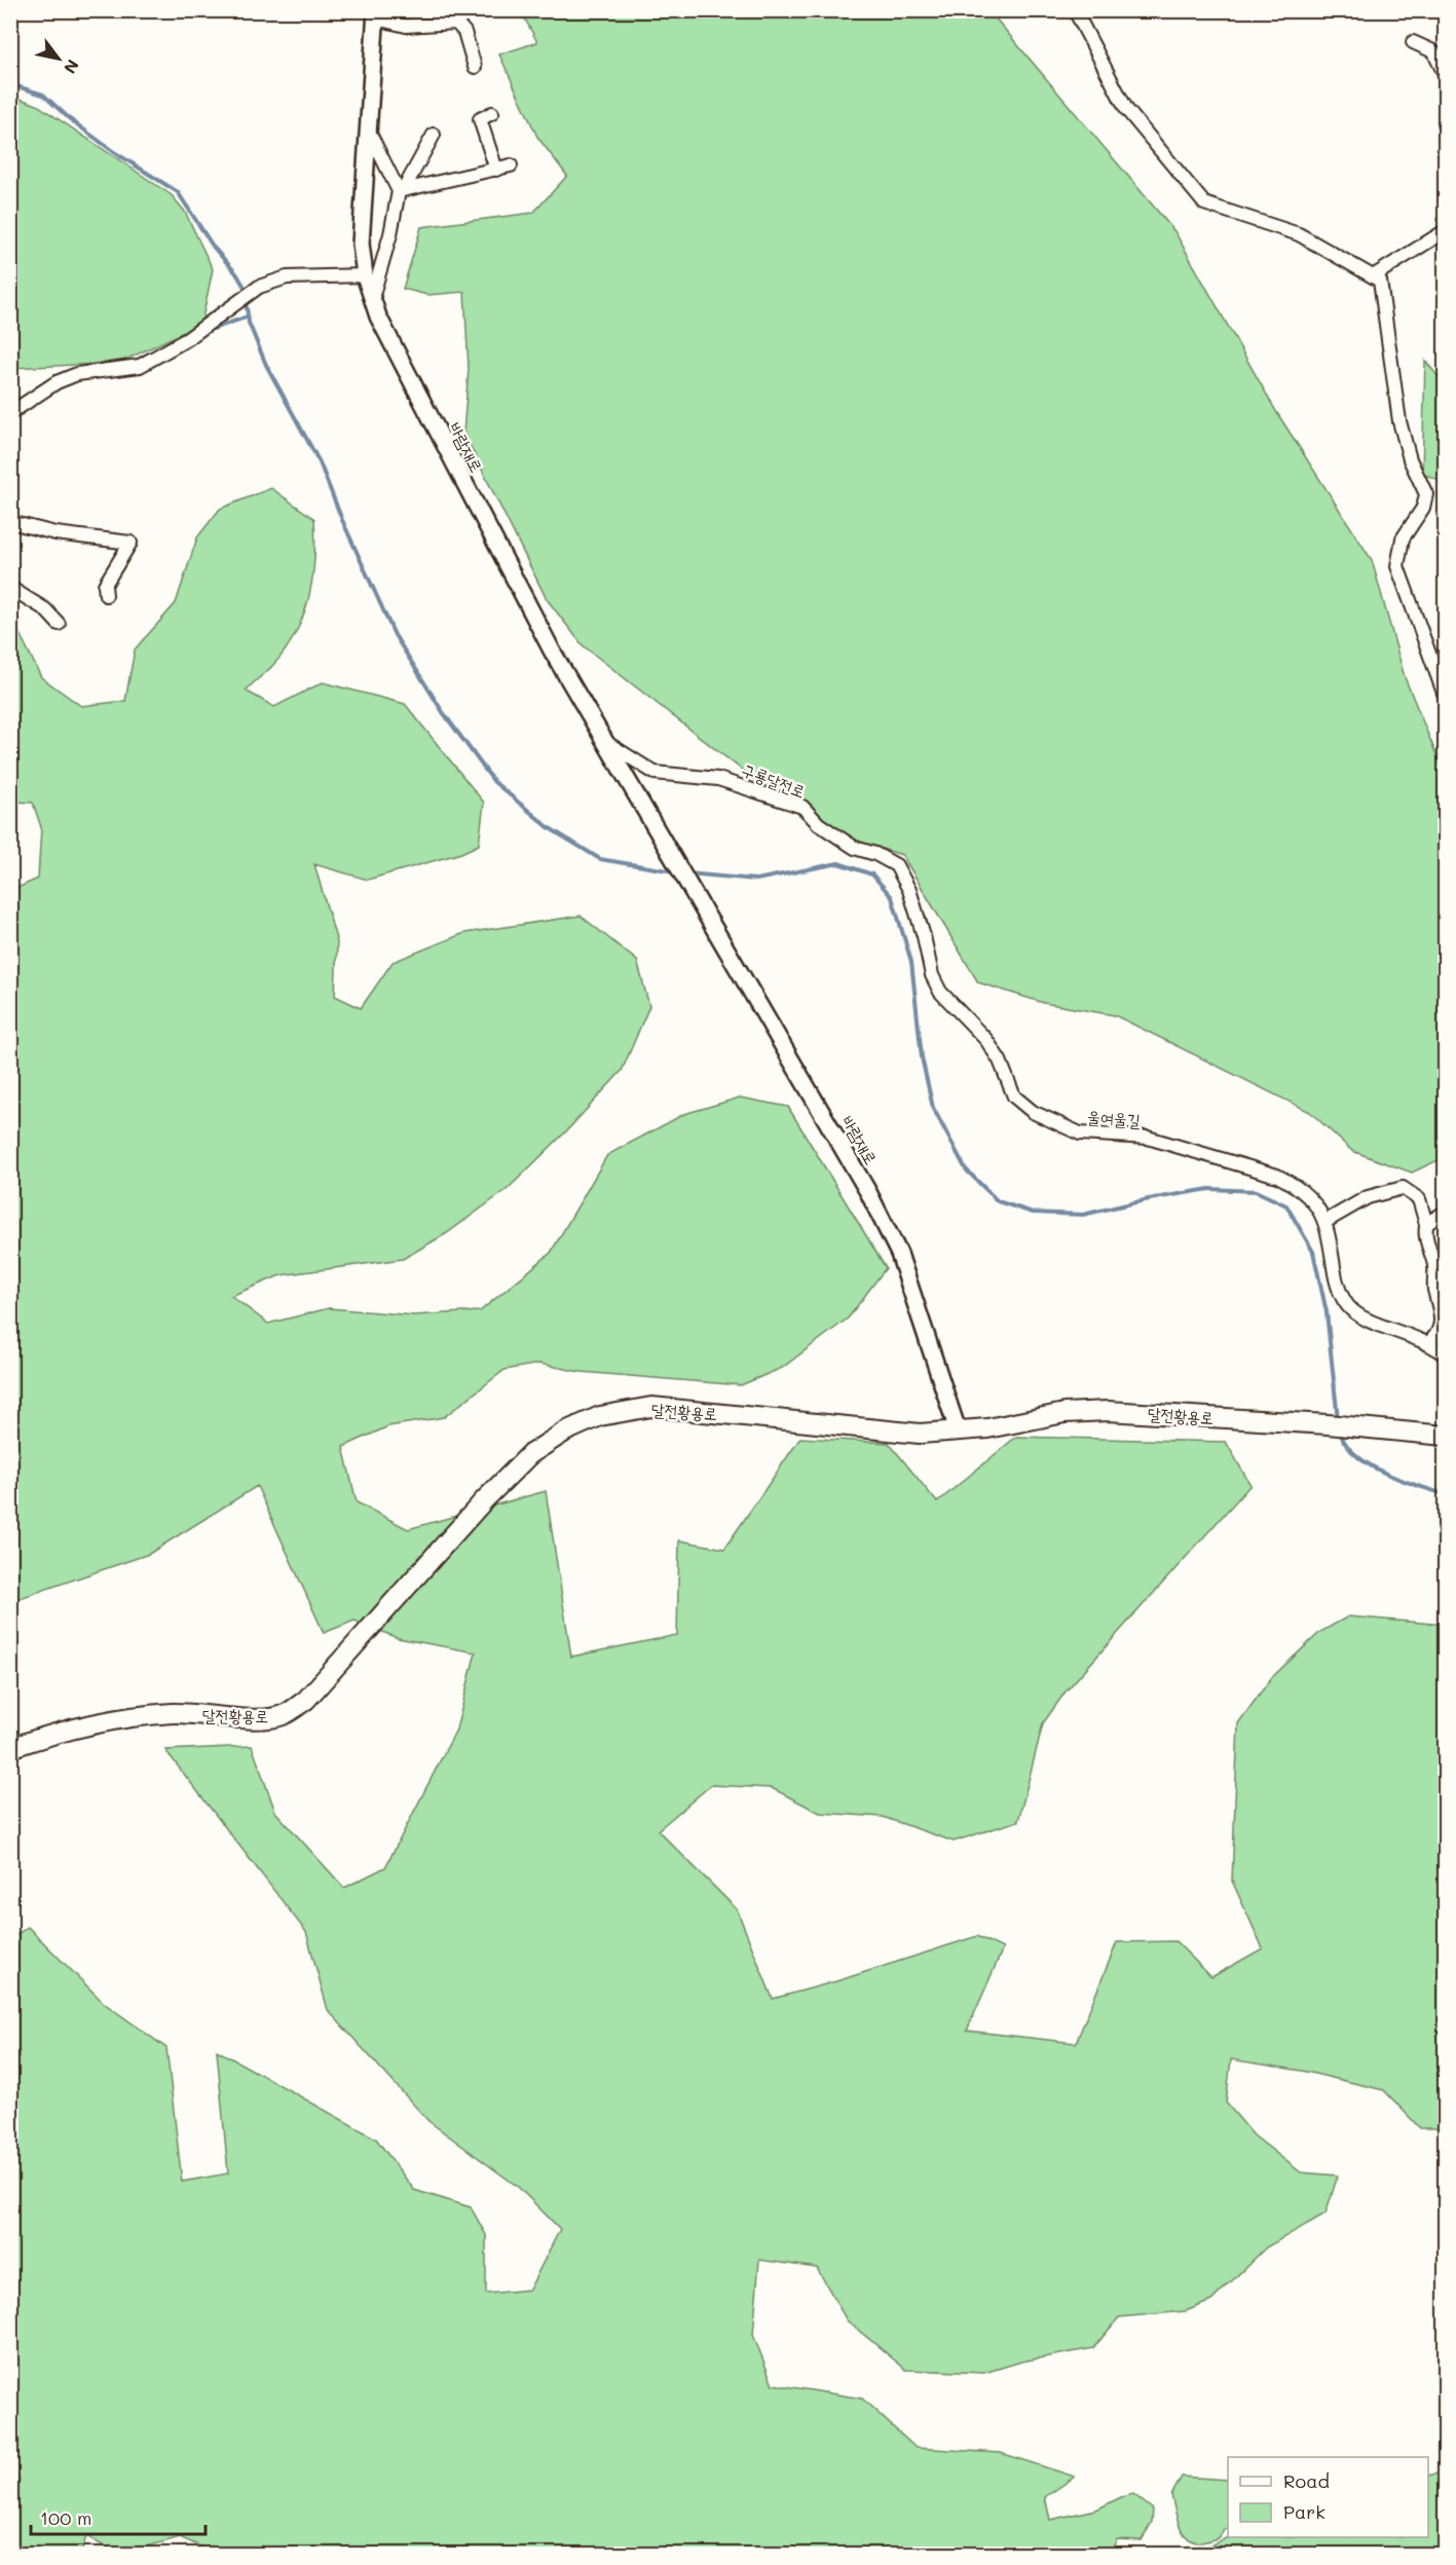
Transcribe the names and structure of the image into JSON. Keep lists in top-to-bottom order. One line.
{"streets":{"main road":["달전황용로"],"street":["바람재로","구룡달전로","울여울길"]},"crossings":[["바람재로","구룡달전로"],["바람재로","달전황용로"],["구룡달전로","울여울길"]],"legend":["Road","Park"],"scale_bar":"100 m","north":"bottom right"}
